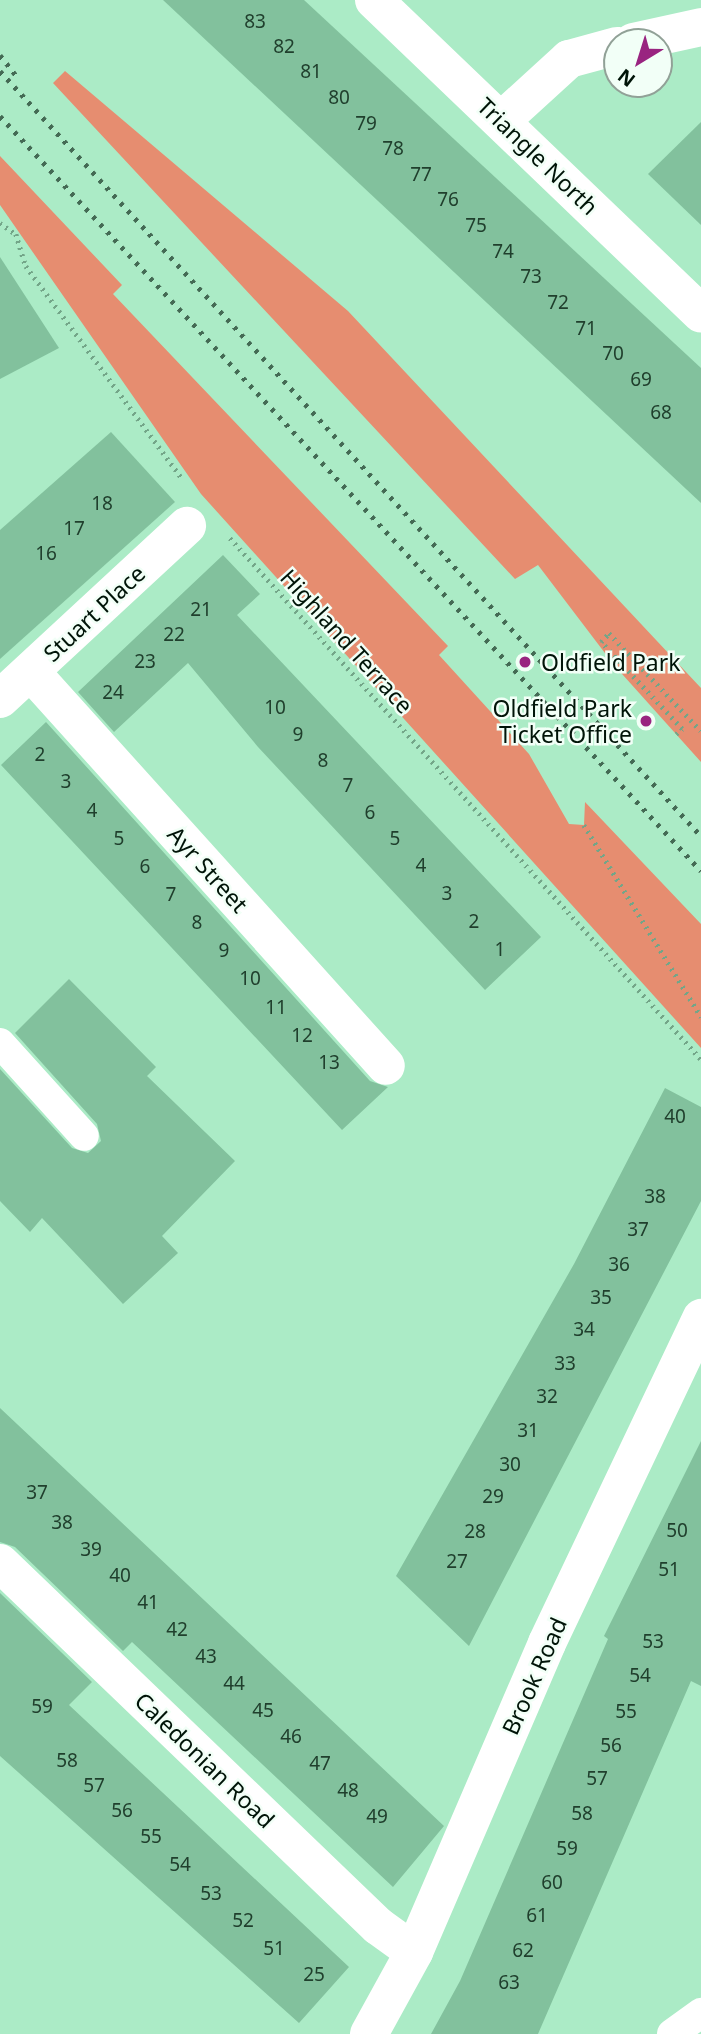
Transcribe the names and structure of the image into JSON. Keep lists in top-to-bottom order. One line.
{"streets":{"street":["Triangle North","Stuart Place","Ayr Street","Brook Road","Caledonian Road"],"path":["Highland Terrace"]},"crossings":[["Stuart Place","Ayr Street"],["Brook Road","Caledonian Road"]],"places":["Oldfield Park","Oldfield Park Ticket Office"],"house_numbers":["83","82","81","80","79","78","77","76","75","74","73","72","71","70","69","68","18","17","16","21","22","23","24","10","9","2","8","3","7","4","6","5","5","4","6","3","7","2","8","1","9","10","11","12","13","40","38","37","36","35","34","33","32","31","30","37","29","38","50","28","39","27","51","40","41","42","53","43","54","44","59","45","55","46","56","58","47","57","57","48","56","58","49","55","59","54","60","53","61","52","51","62","25","63"],"north":"bottom left"}
